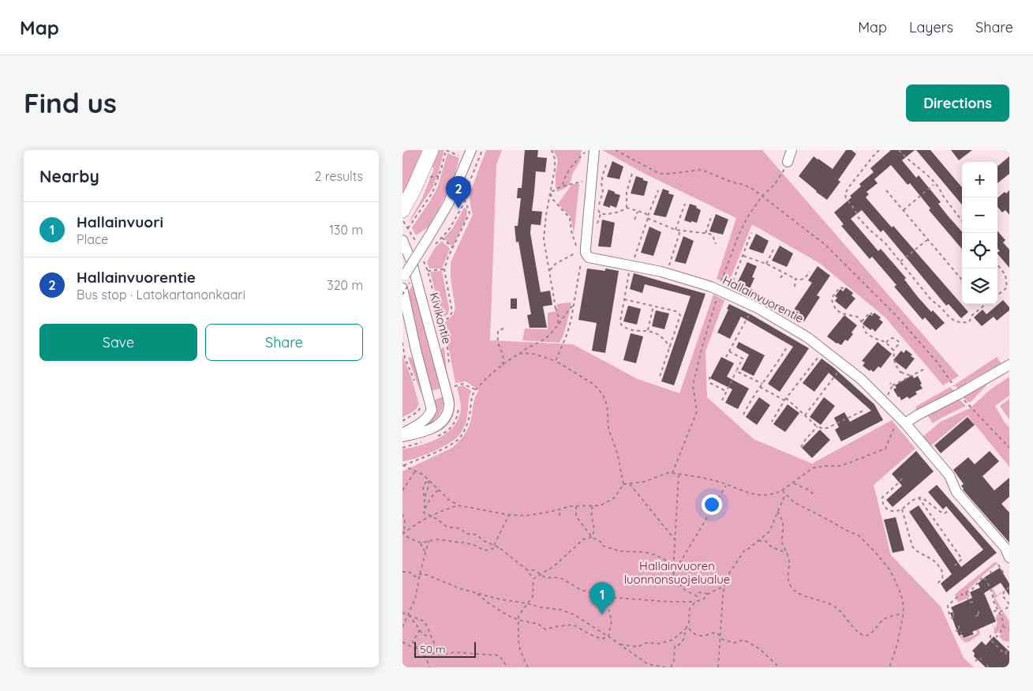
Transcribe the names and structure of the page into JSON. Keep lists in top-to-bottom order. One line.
{"streets":{"street":["Hallainvuorentie","Kivikontie"]},"parks":["Hallainvuoren luonnonsuojelualue"],"scale_bar":"50 m","page":{"header":"Map","nav":["Map","Layers","Share"],"buttons":["Directions",["Save","Share"]],"title":"Find us","heading":["Nearby","2 results"],"map_buttons":["+","−"],"pins":["2","1"],"list":[{"mark":"1","name":"Hallainvuori","note":"Place","value":"130 m"},{"mark":"2","name":"Hallainvuorentie","note":"Bus stop · Latokartanonkaari","value":"320 m"}],"scale":"50 m"}}
